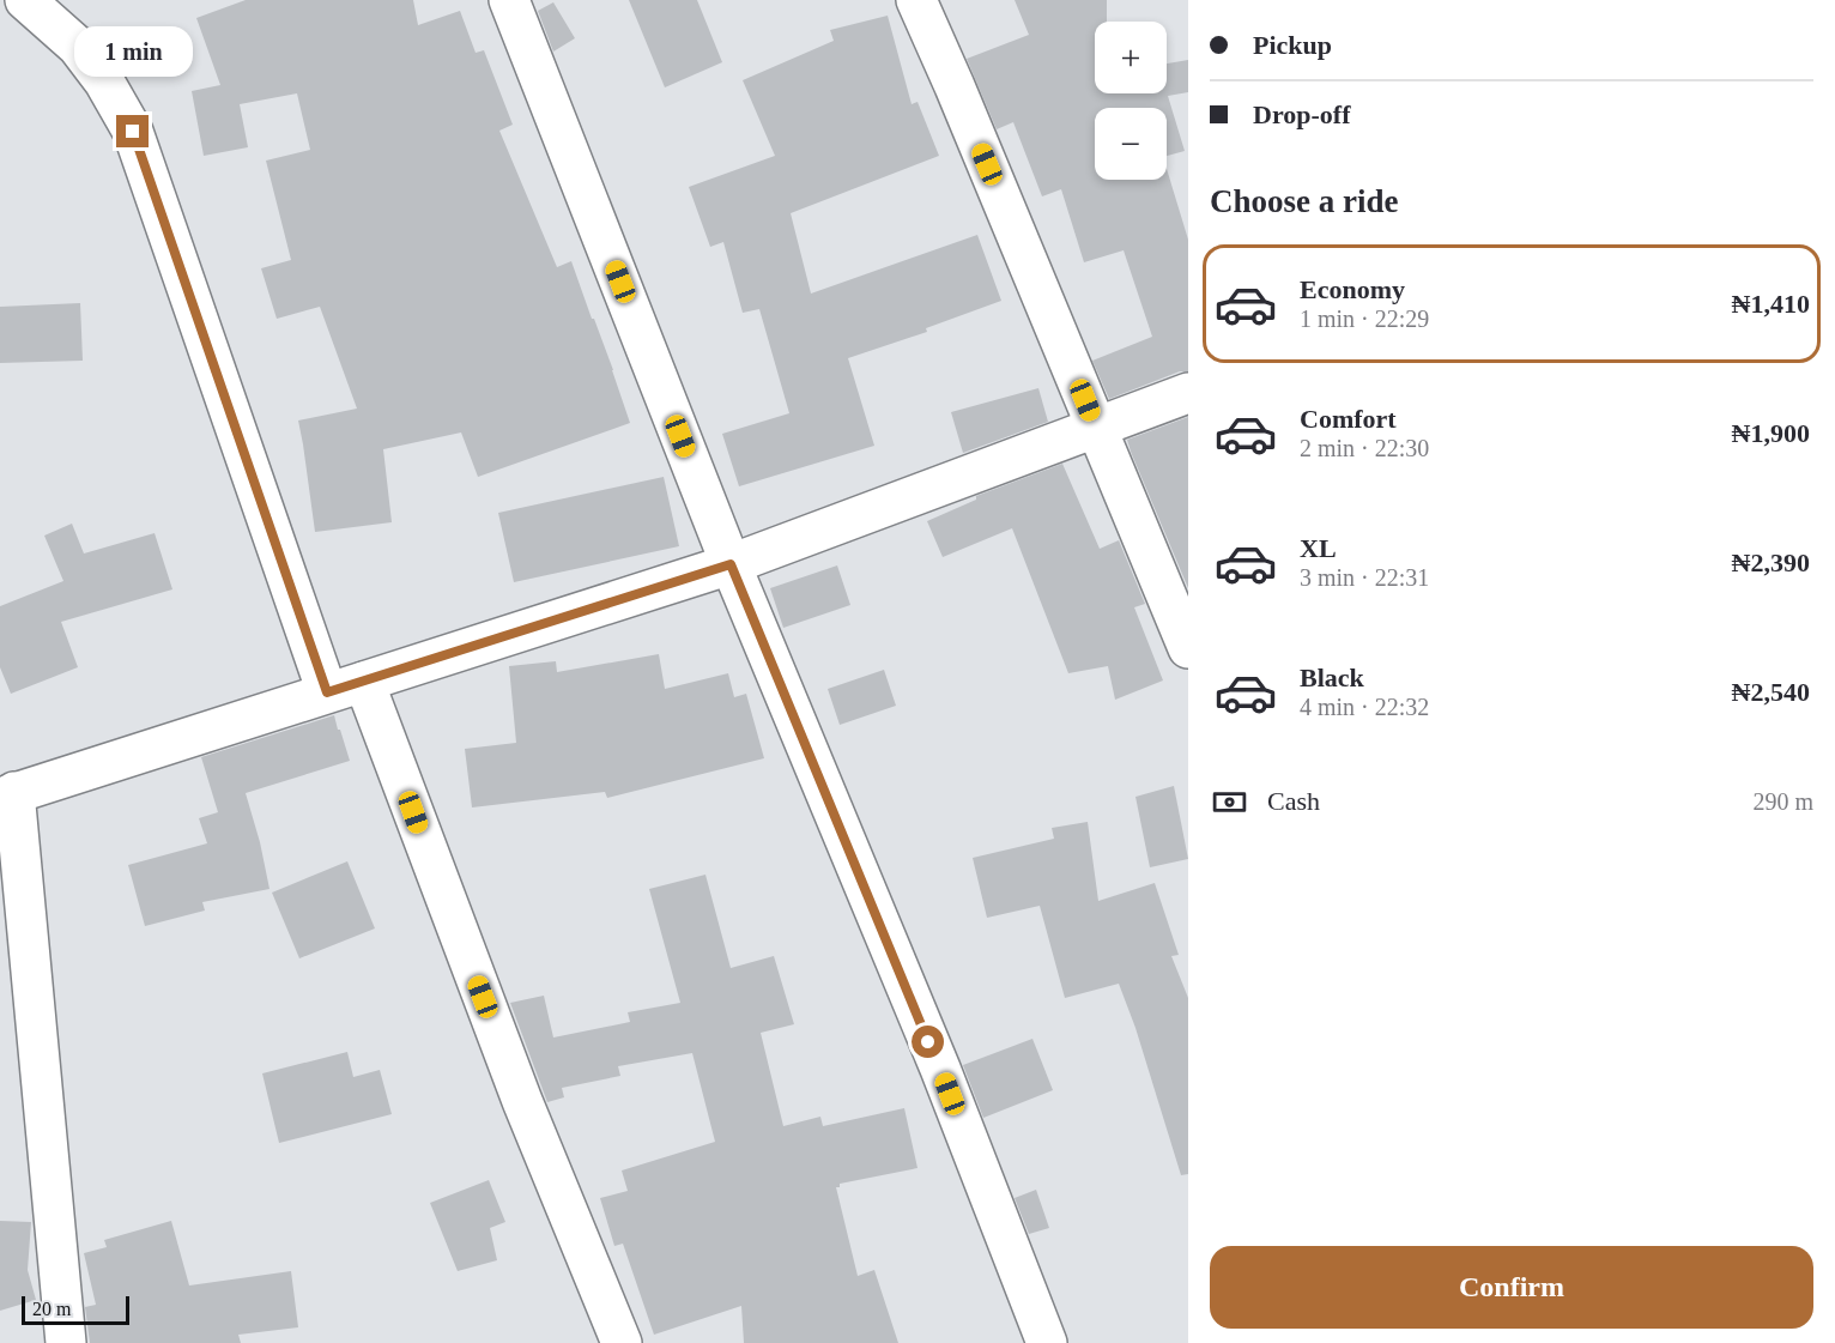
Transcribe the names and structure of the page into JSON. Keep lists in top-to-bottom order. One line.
{"scale_bar":"20 m","page":{"banner":["Pickup","Drop-off"],"map_buttons":["+","−"],"bubble":"1 min","heading":"Choose a ride","list":[{"name":"Economy","note":"1 min · 22:29","value":"₦1,410"},{"name":"Comfort","note":"2 min · 22:30","value":"₦1,900"},{"name":"XL","note":"3 min · 22:31","value":"₦2,390"},{"name":"Black","note":"4 min · 22:32","value":"₦2,540"}],"pay":["Cash","290 m"],"buttons":"Confirm","scale":"20 m"}}
